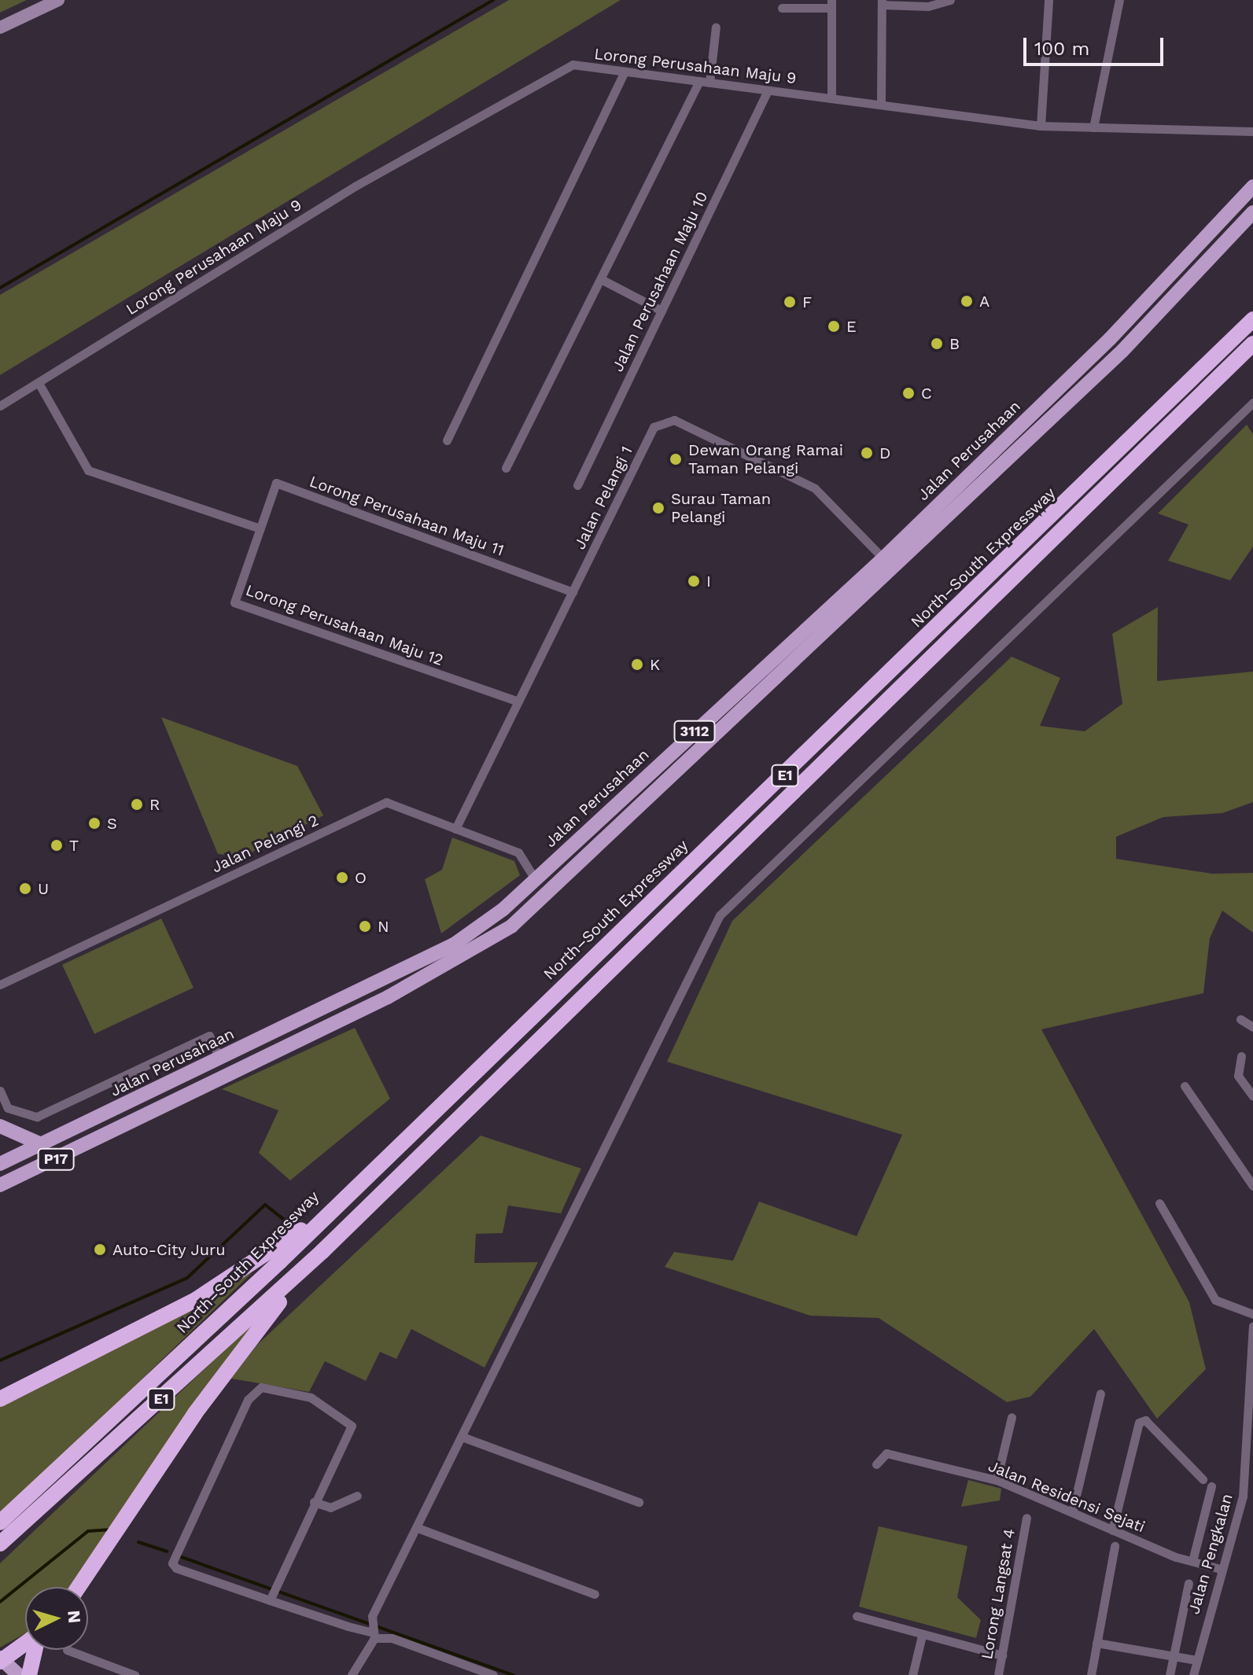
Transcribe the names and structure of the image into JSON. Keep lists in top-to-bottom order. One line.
{"streets":{"highway":["North–South Expressway","E1"],"main road":["Jalan Perusahaan","3112","P17"],"street":["Lorong Perusahaan Maju 9","Jalan Perusahaan Maju 10","Jalan Pelangi 1","Lorong Perusahaan Maju 11","Lorong Perusahaan Maju 12","Jalan Pelangi 2","Jalan Residensi Sejati","Jalan Pengkalan","Lorong Langsat 4"]},"crossings":[["Lorong Perusahaan Maju 9","Jalan Perusahaan Maju 10"],["Jalan Perusahaan","Jalan Pelangi 1"],["Jalan Perusahaan","Jalan Pelangi 2"],["Jalan Pelangi 1","Lorong Perusahaan Maju 11"],["Jalan Pelangi 1","Lorong Perusahaan Maju 12"],["Jalan Pelangi 1","Jalan Pelangi 2"],["Lorong Perusahaan Maju 11","Lorong Perusahaan Maju 12"]],"places":["A","F","E","B","C","D","Dewan Orang Ramai Taman Pelangi","Surau Taman Pelangi","I","K","R","S","T","O","U","N","Auto-City Juru"],"scale_bar":"100 m","north":"right"}
